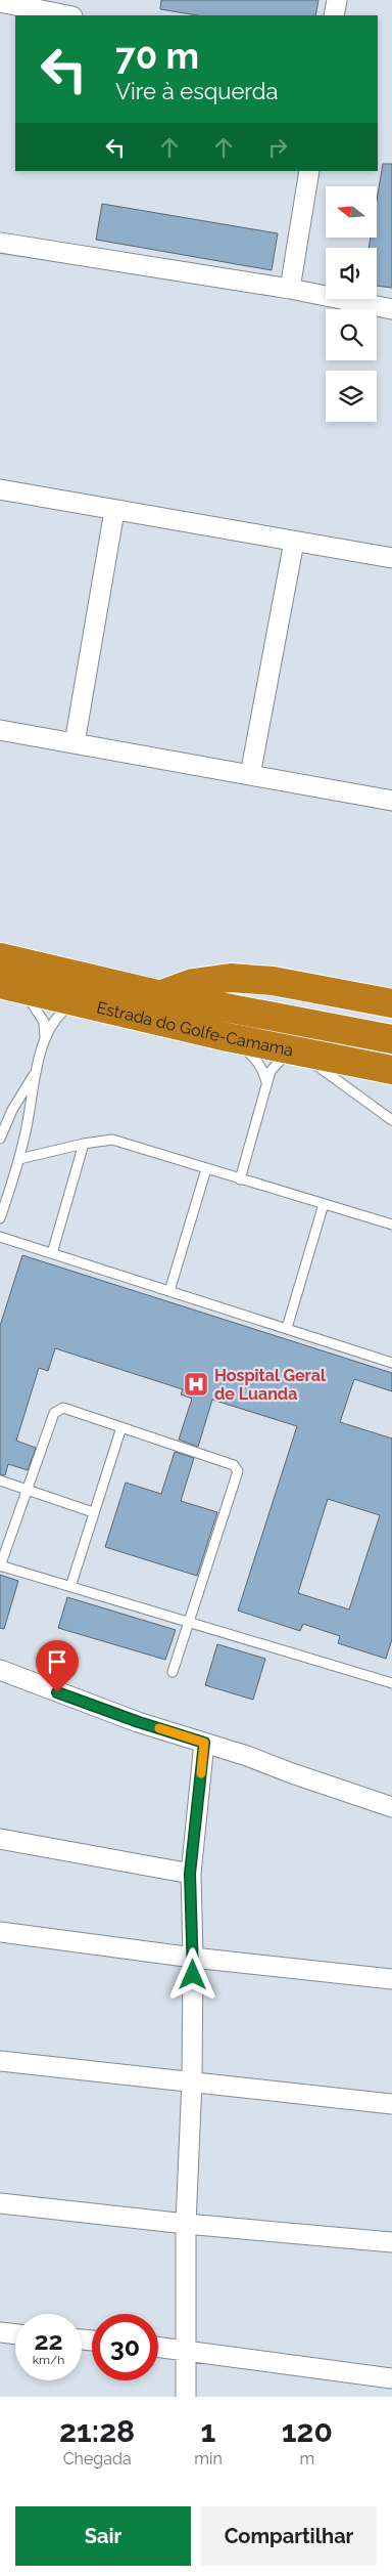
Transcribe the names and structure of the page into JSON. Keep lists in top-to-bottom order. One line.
{"streets":{"highway":["Estrada do Golfe-Camama"]},"places":{"hospital":["Hospital Geral de Luanda"]},"north":"left","page":{"turn":["70 m","Vire à esquerda"],"speed":"22 km/h","limit":"30","eta":["21:28","Chegada","1","min","120","m"],"buttons":["Sair","Compartilhar"]}}
